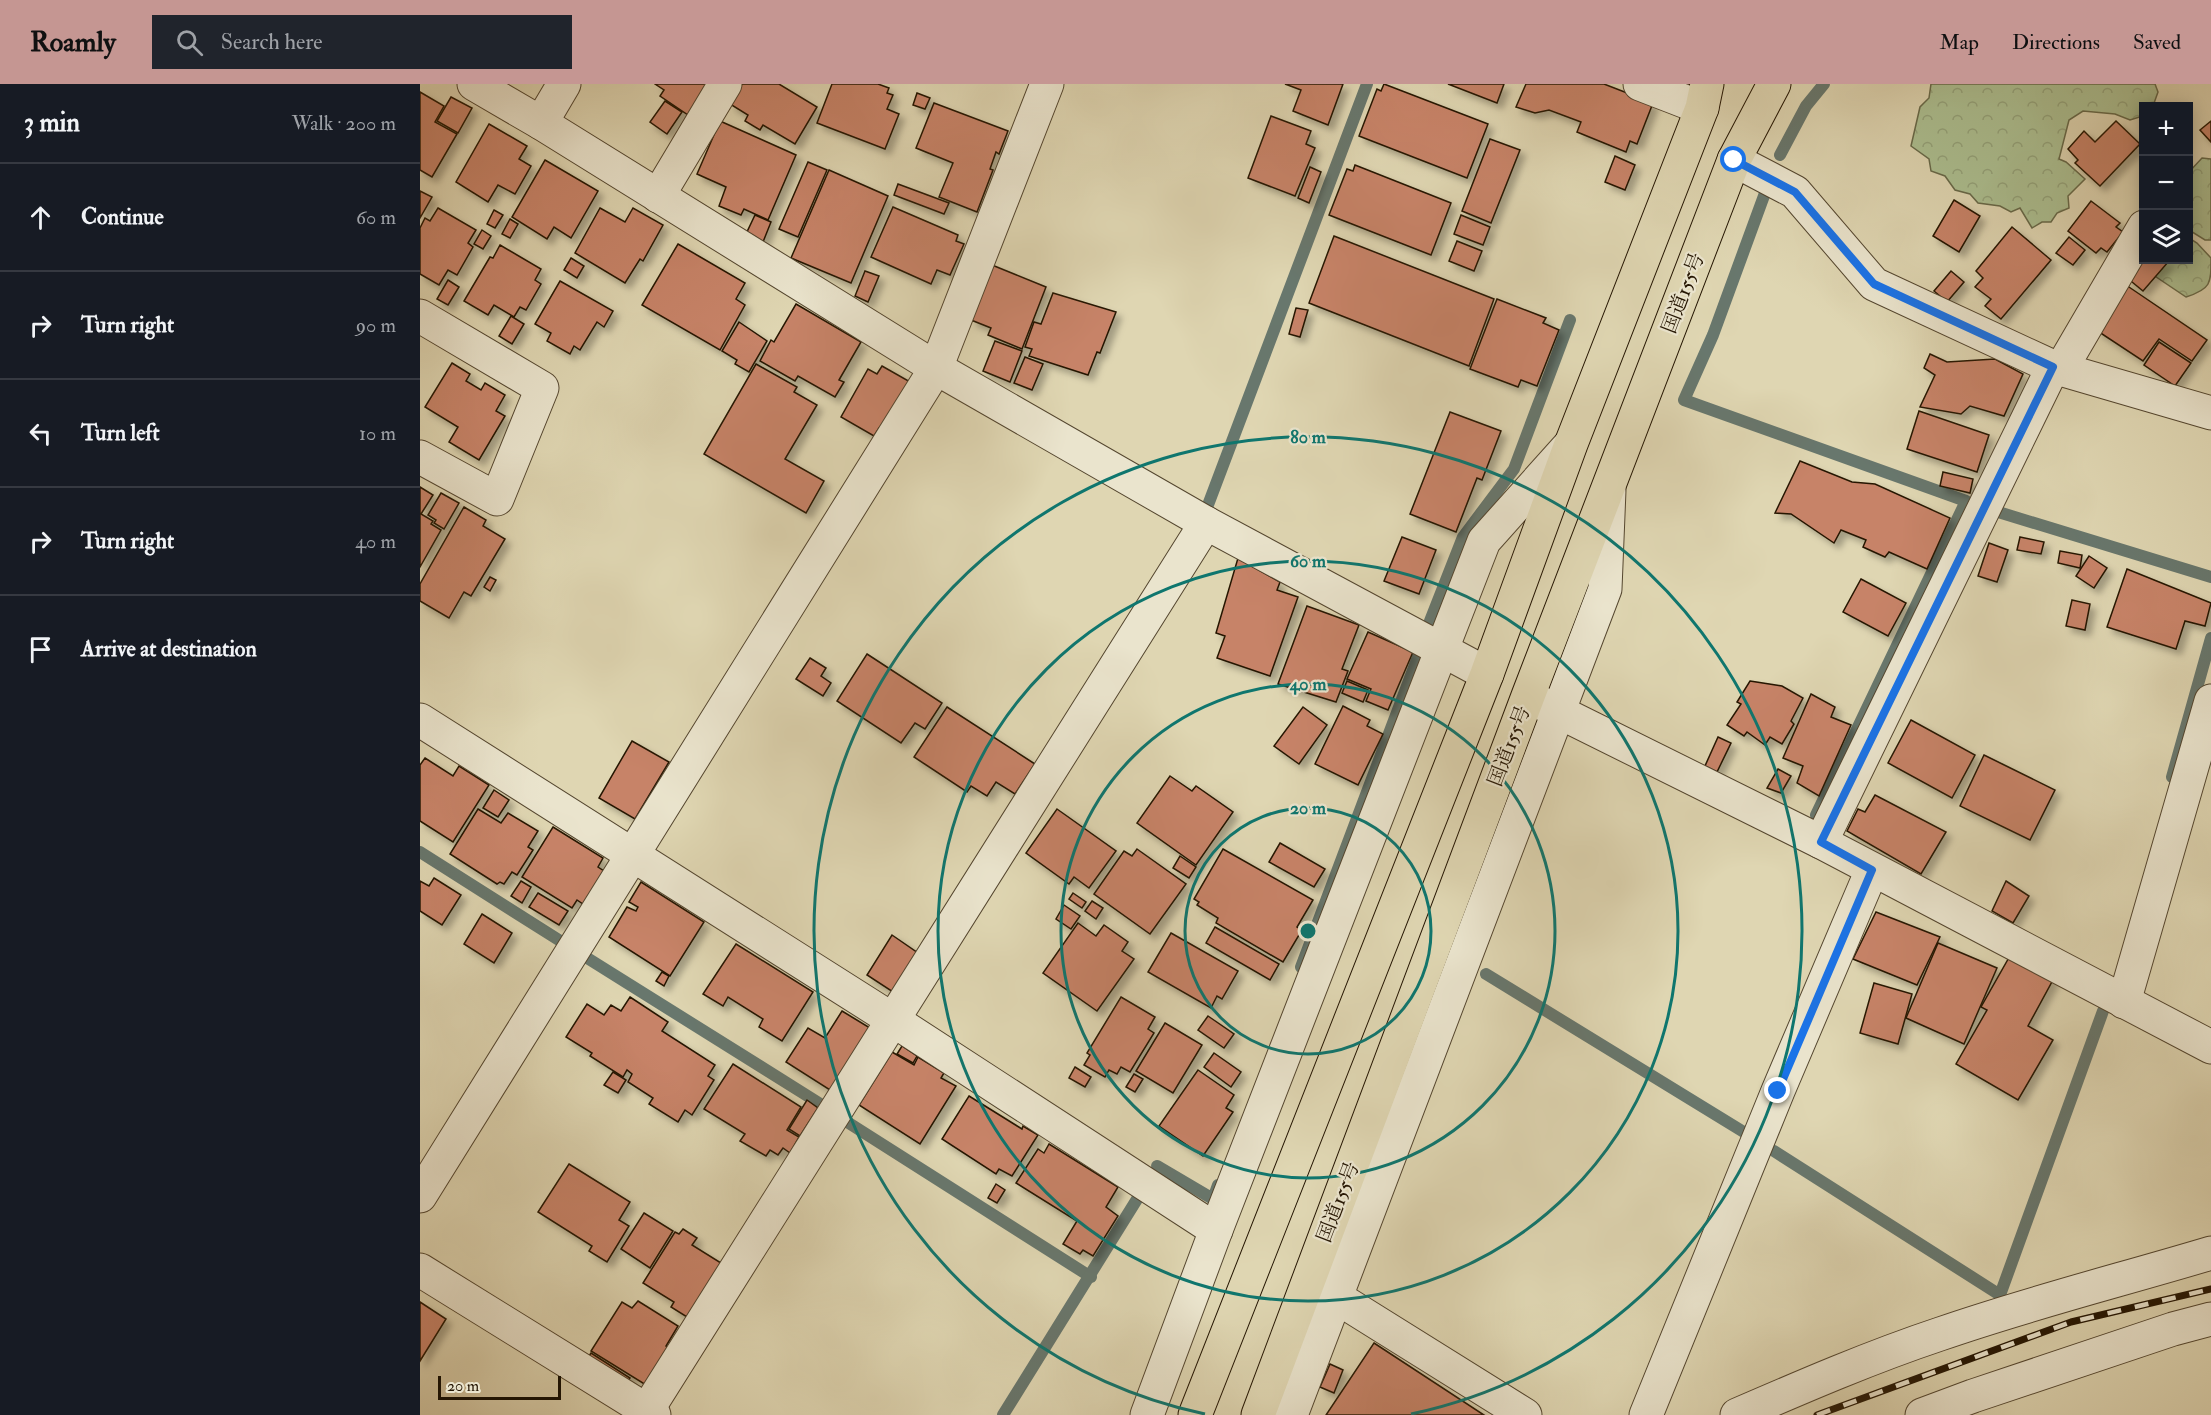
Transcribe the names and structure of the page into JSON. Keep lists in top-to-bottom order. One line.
{"streets":{"highway":["国道155号"]},"scale_bar":"20 m","page":{"header":"Roamly","search":"Search here","nav":["Map","Directions","Saved"],"heading":["3 min","Walk · 200 m"],"map_buttons":["+","−"],"list":[["Continue","60 m"],["Turn right","90 m"],["Turn left","10 m"],["Turn right","40 m"],"Arrive at destination"],"scale":"20 m"},"rings":["80 m","60 m","40 m","20 m"]}
